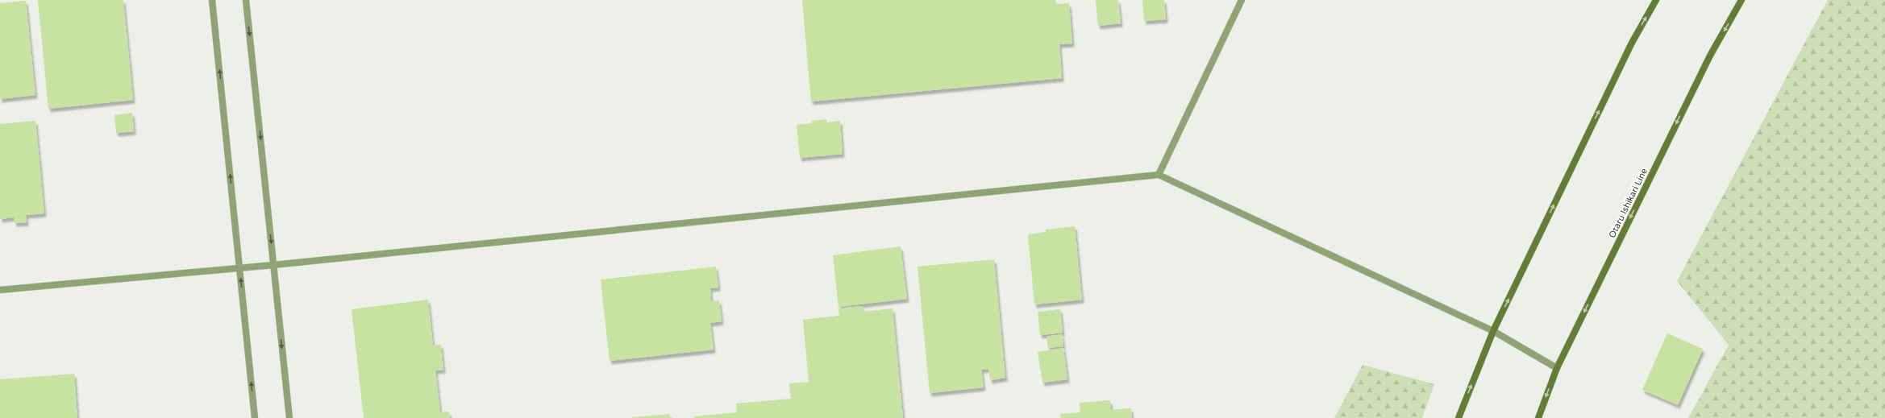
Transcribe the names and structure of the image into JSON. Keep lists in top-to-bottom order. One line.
{"streets":{"main road":["Otaru Ishikari Line"]},"one_way":["Otaru Ishikari Line"]}
